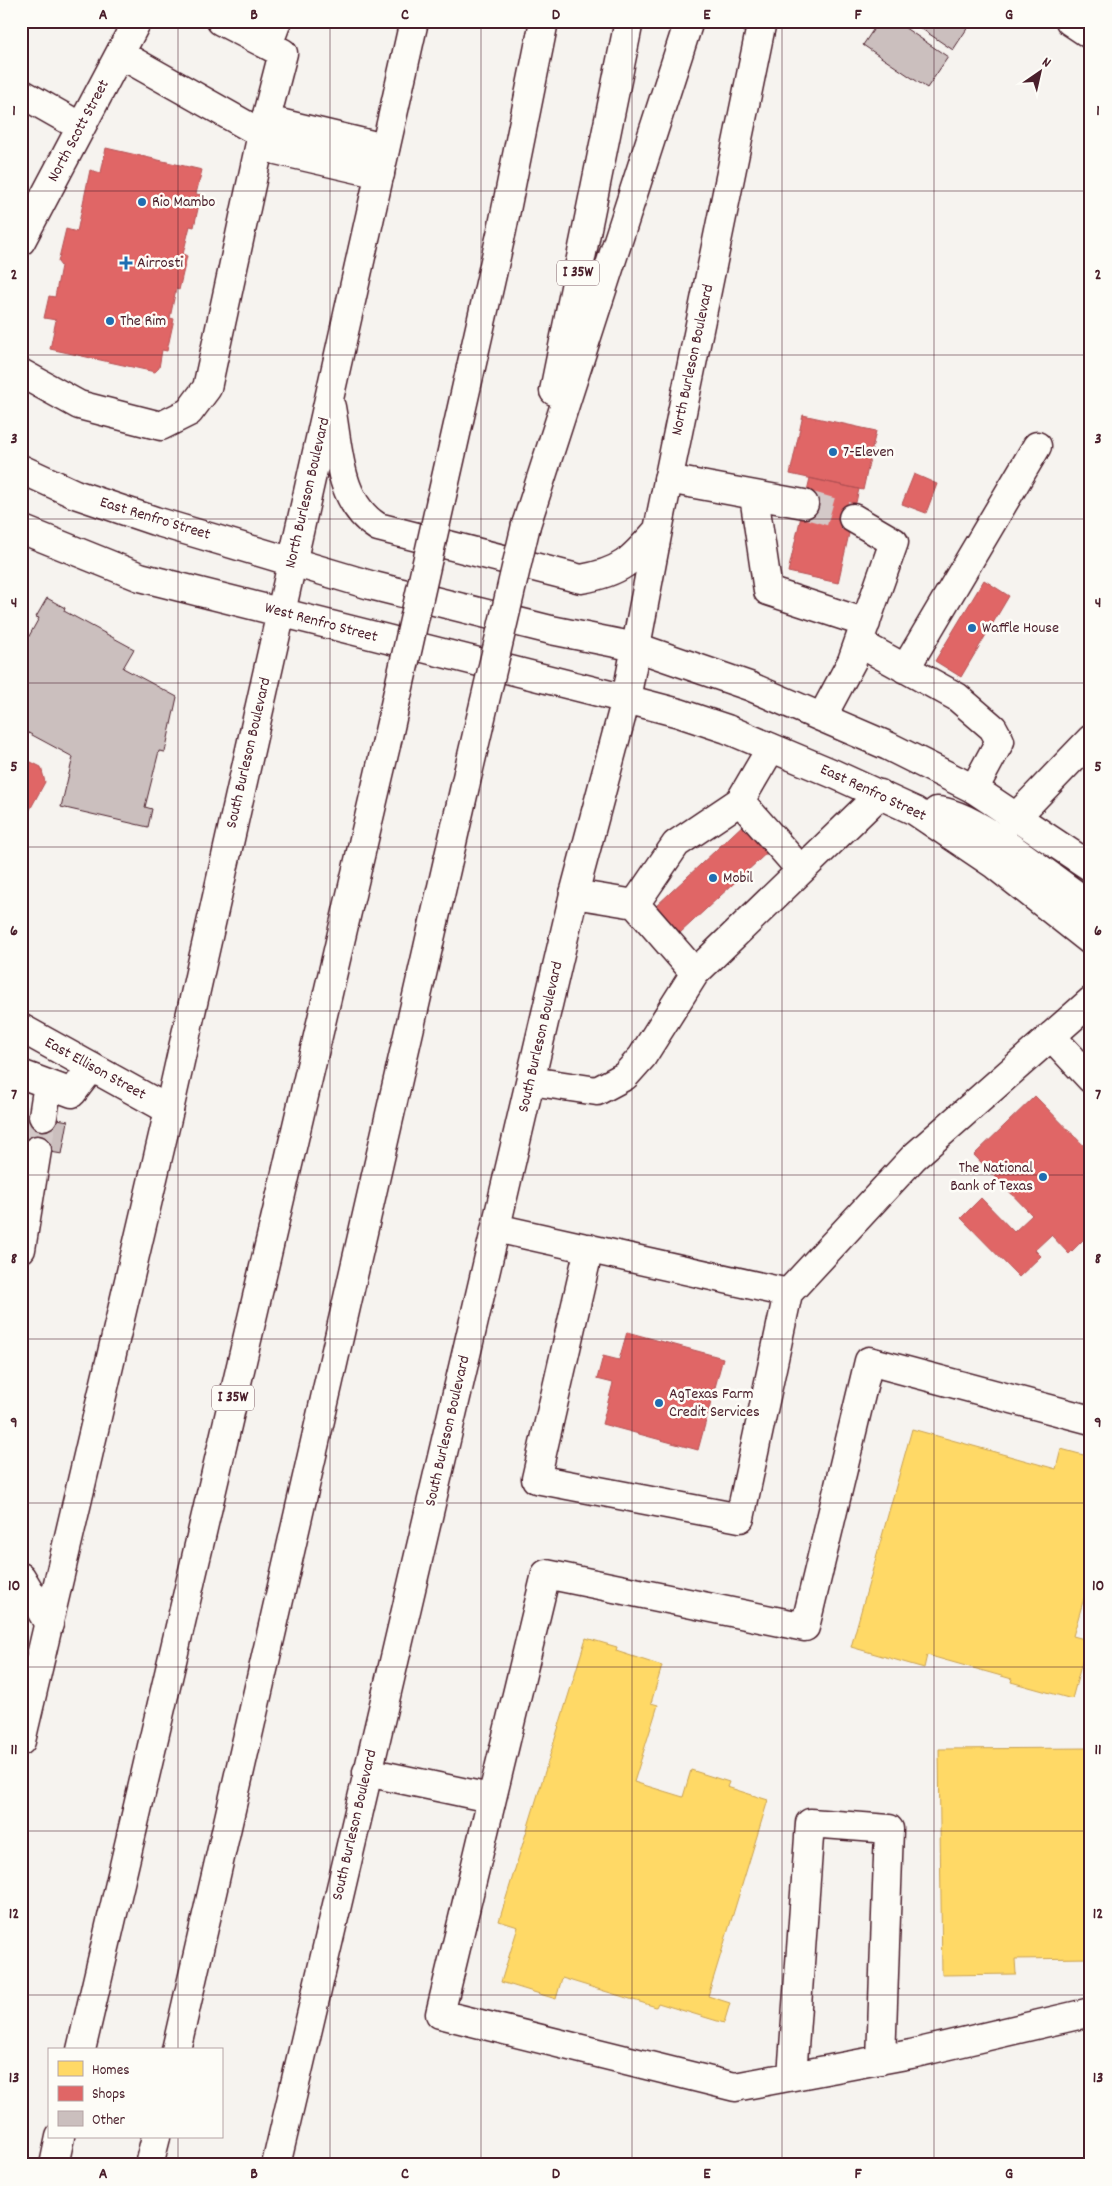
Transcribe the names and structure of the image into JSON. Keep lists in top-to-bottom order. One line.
{"streets":{"main road":["North Scott Street","I 35W","North Burleson Boulevard","East Renfro Street","West Renfro Street","South Burleson Boulevard","East Ellison Street"]},"crossings":[["North Burleson Boulevard","East Renfro Street"],["North Burleson Boulevard","West Renfro Street"],["North Burleson Boulevard","South Burleson Boulevard"],["East Renfro Street","West Renfro Street"],["East Renfro Street","South Burleson Boulevard"],["West Renfro Street","South Burleson Boulevard"],["South Burleson Boulevard","East Ellison Street"]],"places":{"other":["Rio Mambo","The Rim","7-Eleven","Waffle House","Mobil","The National Bank of Texas","AgTexas Farm Credit Services"],"health":["Airrosti"]},"legend":["Homes","Shops","Other"],"north":"top right","grid":{"columns":["A","B","C","D","E","F","G"],"rows":["1","2","3","4","5","6","7","8","9","10","11","12","13"]}}
